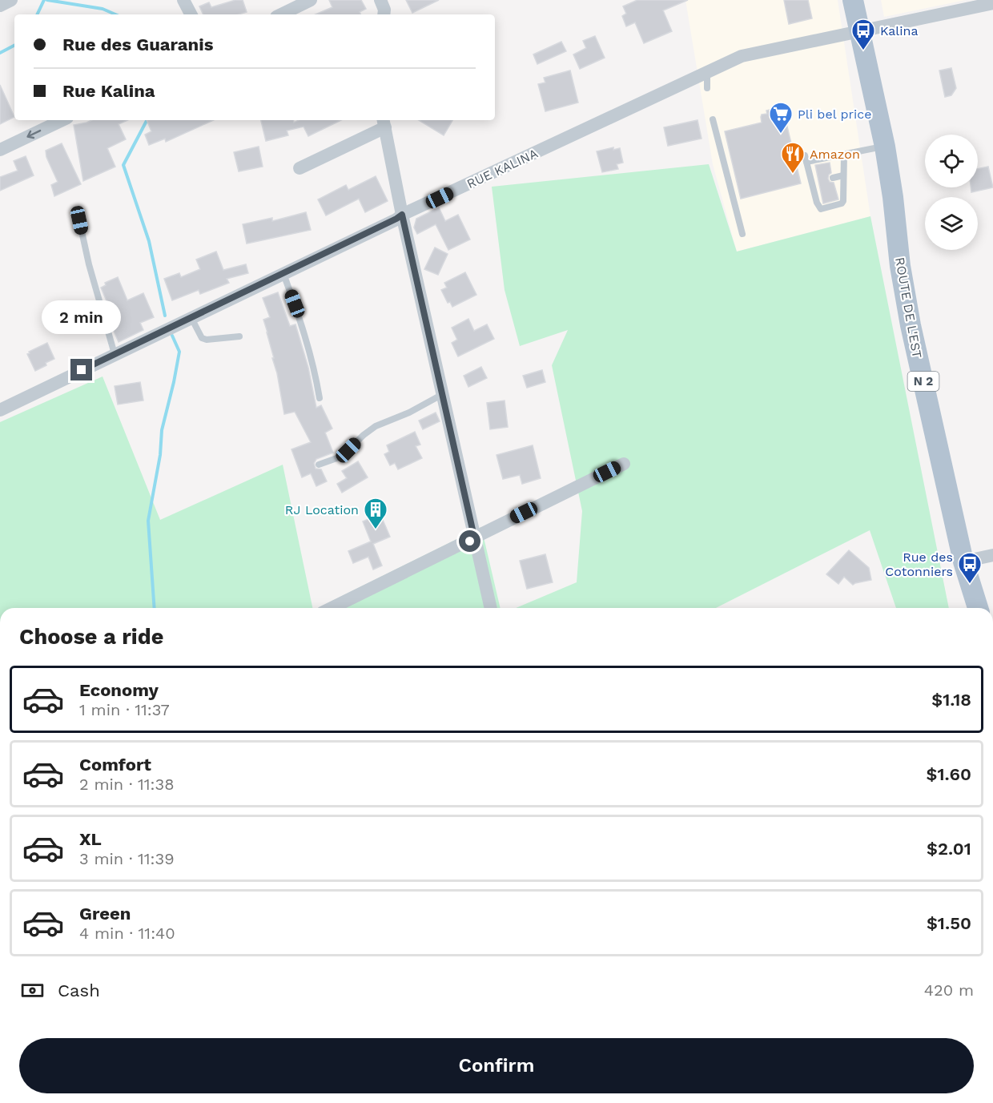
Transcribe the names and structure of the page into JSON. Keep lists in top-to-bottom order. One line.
{"streets":{"main road":["ROUTE DE L'EST","N 2"],"street":["RUE KALINA"]},"crossings":[["RUE KALINA","ROUTE DE L'EST"]],"places":{"bus stop":["Kalina","Rue des Cotonniers"],"supermarket":["Pli bel price"],"restaurant":["Amazon"],"building":["RJ Location"]},"page":{"banner":["Rue des Guaranis","Rue Kalina"],"bubble":"2 min","heading":"Choose a ride","list":[{"name":"Economy","note":"1 min · 11:37","value":"$1.18"},{"name":"Comfort","note":"2 min · 11:38","value":"$1.60"},{"name":"XL","note":"3 min · 11:39","value":"$2.01"},{"name":"Green","note":"4 min · 11:40","value":"$1.50"}],"pay":["Cash","420 m"],"buttons":"Confirm"}}
